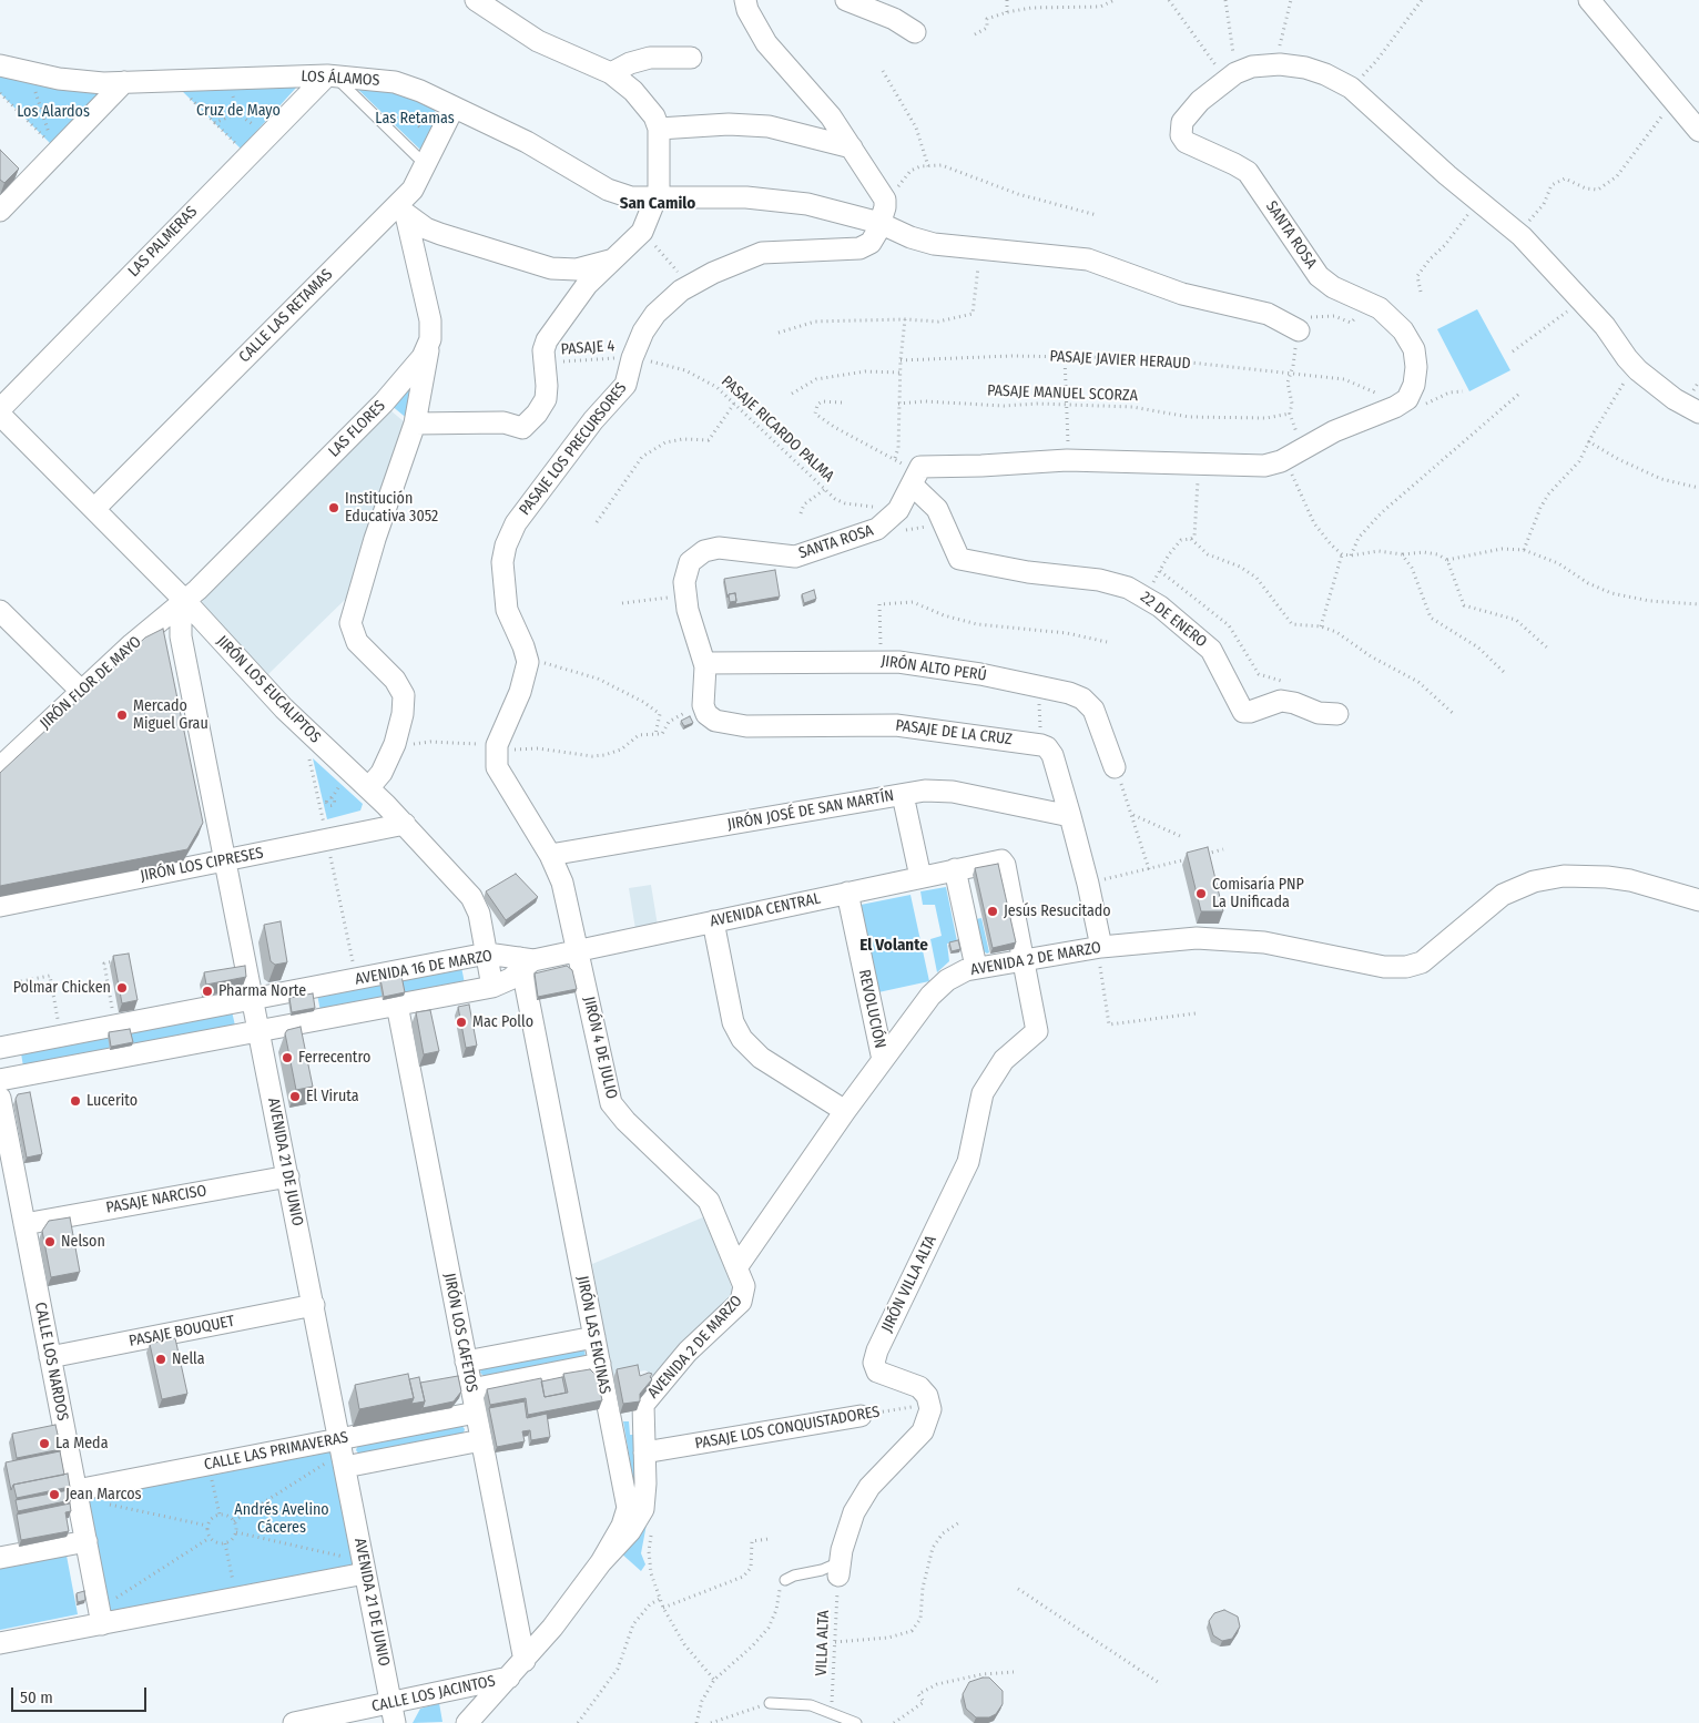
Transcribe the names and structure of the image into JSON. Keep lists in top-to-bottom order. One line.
{"streets":{"street":["LOS ÁLAMOS","SANTA ROSA","LAS PALMERAS","CALLE LAS RETAMAS","LAS FLORES","PASAJE LOS PRECURSORES","22 DE ENERO","JIRÓN ALTO PERÚ","JIRÓN FLOR DE MAYO","JIRÓN LOS EUCALIPTOS","PASAJE DE LA CRUZ","JIRÓN JOSÉ DE SAN MARTÍN","JIRÓN LOS CIPRESES","AVENIDA CENTRAL","AVENIDA 2 DE MARZO","AVENIDA 16 DE MARZO","REVOLUCIÓN","JIRÓN 4 DE JULIO","AVENIDA 21 DE JUNIO","PASAJE NARCISO","JIRÓN VILLA ALTA","PASAJE BOUQUET","JIRÓN LOS CAFETOS","JIRÓN LAS ENCINAS","CALLE LOS NARDOS","PASAJE LOS CONQUISTADORES","CALLE LAS PRIMAVERAS","CALLE LOS JACINTOS"],"path":["PASAJE 4","PASAJE JAVIER HERAUD","PASAJE MANUEL SCORZA","PASAJE RICARDO PALMA","VILLA ALTA"]},"crossings":[["LOS ÁLAMOS","LAS PALMERAS"],["LOS ÁLAMOS","CALLE LAS RETAMAS"],["LOS ÁLAMOS","PASAJE LOS PRECURSORES"],["SANTA ROSA","22 DE ENERO"],["SANTA ROSA","JIRÓN ALTO PERÚ"],["CALLE LAS RETAMAS","JIRÓN LOS EUCALIPTOS"],["PASAJE 4","PASAJE RICARDO PALMA"],["PASAJE 4","PASAJE LOS PRECURSORES"],["PASAJE JAVIER HERAUD","PASAJE MANUEL SCORZA"],["LAS FLORES","JIRÓN FLOR DE MAYO"],["LAS FLORES","JIRÓN LOS EUCALIPTOS"],["LAS FLORES","AVENIDA 21 DE JUNIO"],["PASAJE RICARDO PALMA","PASAJE LOS PRECURSORES"],["JIRÓN FLOR DE MAYO","JIRÓN LOS EUCALIPTOS"],["JIRÓN FLOR DE MAYO","AVENIDA 21 DE JUNIO"],["JIRÓN LOS EUCALIPTOS","JIRÓN LOS CIPRESES"],["JIRÓN LOS EUCALIPTOS","AVENIDA 16 DE MARZO"],["JIRÓN LOS EUCALIPTOS","AVENIDA 21 DE JUNIO"],["JIRÓN JOSÉ DE SAN MARTÍN","JIRÓN 4 DE JULIO"],["JIRÓN LOS CIPRESES","AVENIDA 21 DE JUNIO"],["AVENIDA CENTRAL","AVENIDA 2 DE MARZO"],["AVENIDA CENTRAL","AVENIDA 16 DE MARZO"],["AVENIDA CENTRAL","REVOLUCIÓN"],["AVENIDA CENTRAL","JIRÓN 4 DE JULIO"],["AVENIDA CENTRAL","JIRÓN VILLA ALTA"],["AVENIDA CENTRAL","JIRÓN LAS ENCINAS"],["AVENIDA 2 DE MARZO","REVOLUCIÓN"],["AVENIDA 2 DE MARZO","JIRÓN 4 DE JULIO"],["AVENIDA 2 DE MARZO","JIRÓN VILLA ALTA"],["AVENIDA 2 DE MARZO","JIRÓN LAS ENCINAS"],["AVENIDA 2 DE MARZO","PASAJE LOS CONQUISTADORES"],["AVENIDA 16 DE MARZO","AVENIDA 21 DE JUNIO"],["AVENIDA 16 DE MARZO","JIRÓN LOS CAFETOS"],["AVENIDA 16 DE MARZO","JIRÓN LAS ENCINAS"],["AVENIDA 21 DE JUNIO","PASAJE NARCISO"],["AVENIDA 21 DE JUNIO","PASAJE BOUQUET"],["AVENIDA 21 DE JUNIO","CALLE LAS PRIMAVERAS"],["AVENIDA 21 DE JUNIO","CALLE LOS JACINTOS"],["PASAJE NARCISO","CALLE LOS NARDOS"],["JIRÓN VILLA ALTA","PASAJE LOS CONQUISTADORES"],["PASAJE BOUQUET","CALLE LOS NARDOS"],["JIRÓN LOS CAFETOS","JIRÓN LAS ENCINAS"],["JIRÓN LOS CAFETOS","CALLE LAS PRIMAVERAS"],["JIRÓN LAS ENCINAS","CALLE LOS JACINTOS"],["CALLE LOS NARDOS","CALLE LAS PRIMAVERAS"]],"districts":["San Camilo","El Volante"],"parks":["Cruz de Mayo","Los Alardos","Las Retamas","Andrés Avelino Cáceres"],"places":["Institución Educativa 3052","Mercado Miguel Grau","Comisaría PNP La Unificada","Jesús Resucitado","Polmar Chicken","Pharma Norte","Mac Pollo","Ferrecentro","El Viruta","Lucerito","Nelson","Nella","La Meda","Jean Marcos"],"scale_bar":"50 m"}
